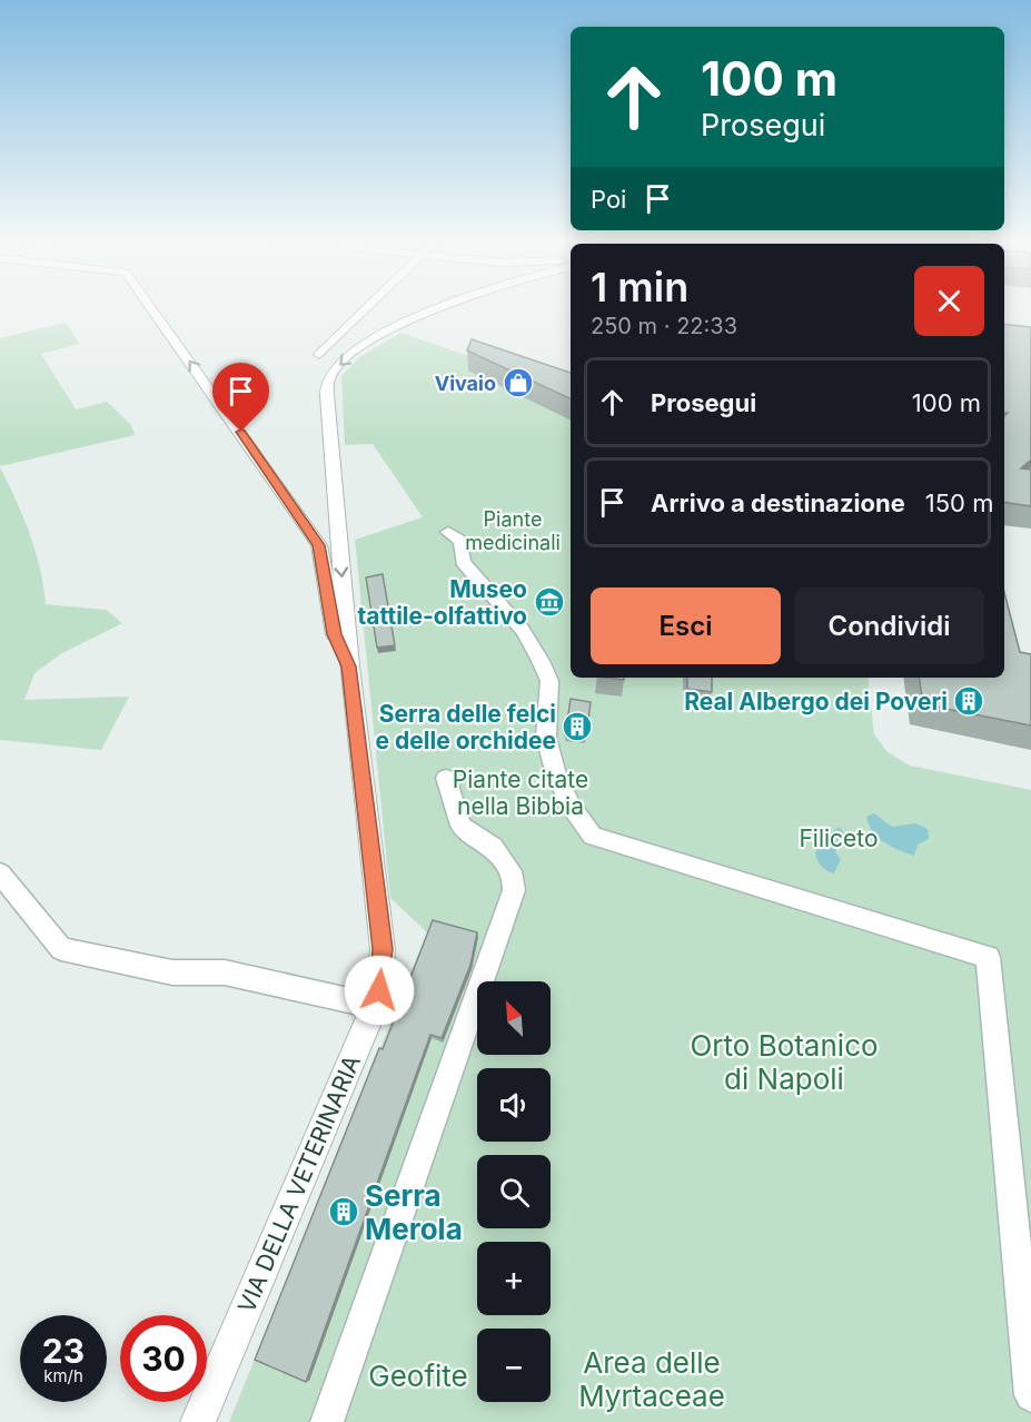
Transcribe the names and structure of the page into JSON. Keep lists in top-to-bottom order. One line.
{"streets":{"street":["VIA DELLA VETERINARIA"]},"parks":["Piante medicinali","Piante citate nella Bibbia","Filiceto","Orto Botanico di Napoli","Area delle Myrtaceae","Geofite"],"places":{"shop":["Vivaio"],"museum":["Museo tattile-olfattivo"],"building":["Real Albergo dei Poveri","Serra delle felci e delle orchidee","Serra Merola"]},"north":"top left","page":{"turn":["100 m","Prosegui"],"then":"Poi","heading":["1 min","250 m · 22:33"],"list":[{"name":"Prosegui","value":"100 m"},{"name":"Arrivo a destinazione","value":"150 m"}],"buttons":["Esci","Condividi"],"map_buttons":["+","−"],"speed":"23 km/h","limit":"30"}}
